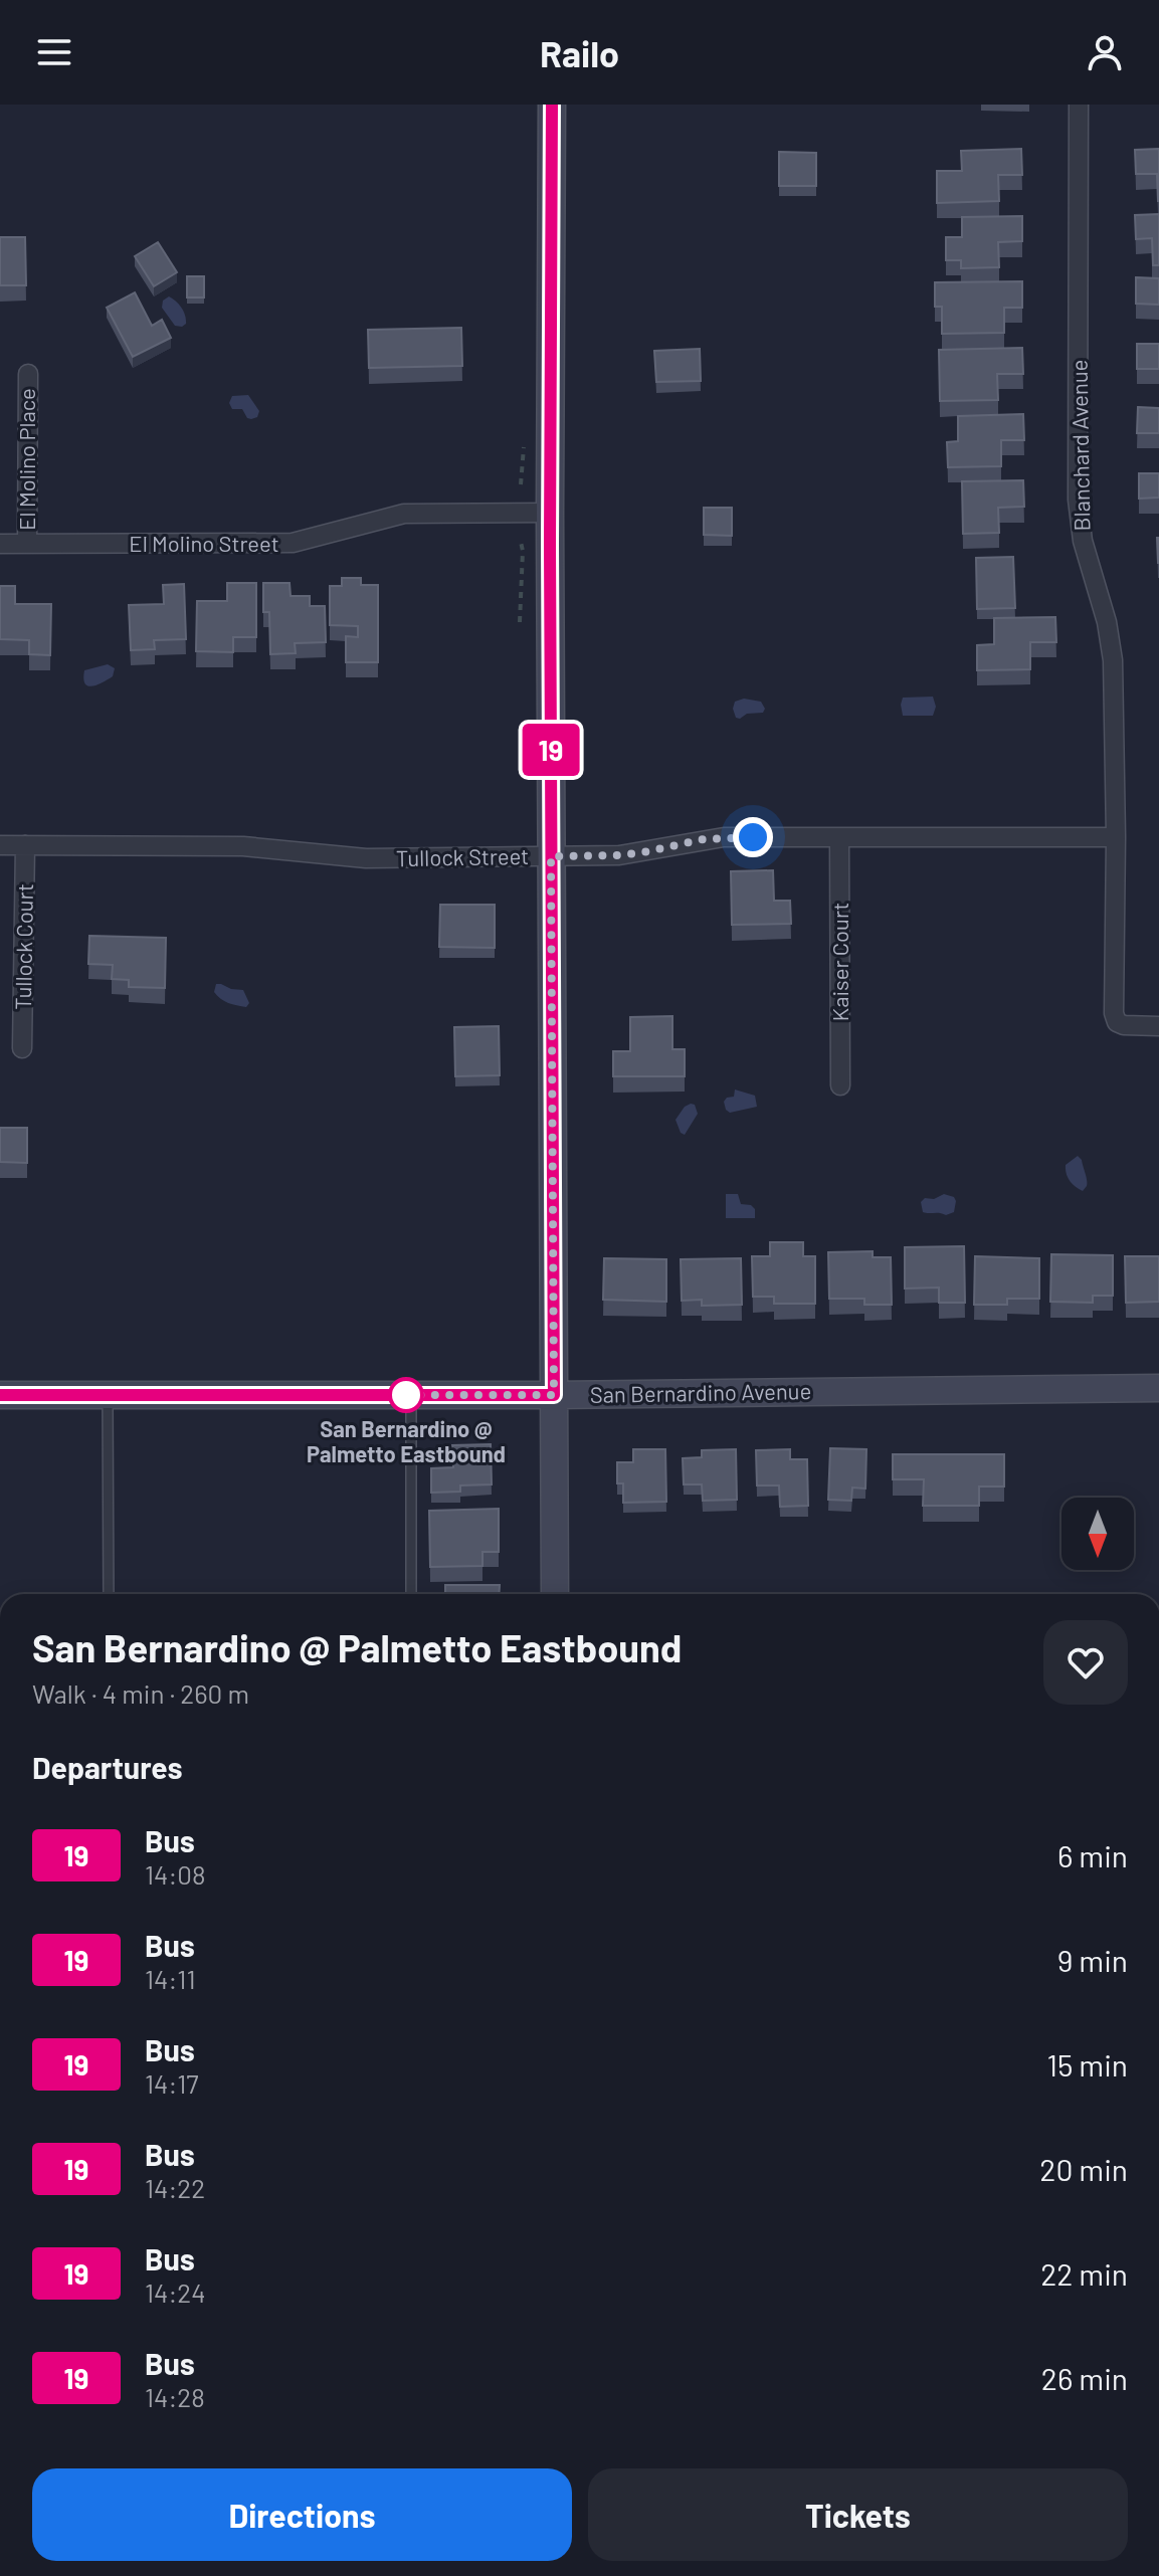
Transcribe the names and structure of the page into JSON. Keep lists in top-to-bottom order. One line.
{"streets":{"street":["Blanchard Avenue","El Molino Place","El Molino Street","Tullock Street","Tullock Court","Kaiser Court","San Bernardino Avenue"]},"crossings":[["Blanchard Avenue","Tullock Street"],["El Molino Place","El Molino Street"],["Tullock Street","Tullock Court"],["Tullock Street","Kaiser Court"]],"places":["San Bernardino @ Palmetto Eastbound"],"lines":["bus line 19"],"north":"bottom","page":{"header":"Railo","on_map":"19","heading":[["San Bernardino @ Palmetto Eastbound","Walk · 4 min · 260 m"],"Departures"],"list":[{"mark":"19","name":"Bus","note":"14:08","value":"6 min"},{"mark":"19","name":"Bus","note":"14:11","value":"9 min"},{"mark":"19","name":"Bus","note":"14:17","value":"15 min"},{"mark":"19","name":"Bus","note":"14:22","value":"20 min"},{"mark":"19","name":"Bus","note":"14:24","value":"22 min"},{"mark":"19","name":"Bus","note":"14:28","value":"26 min"}],"buttons":["Directions","Tickets"]}}
